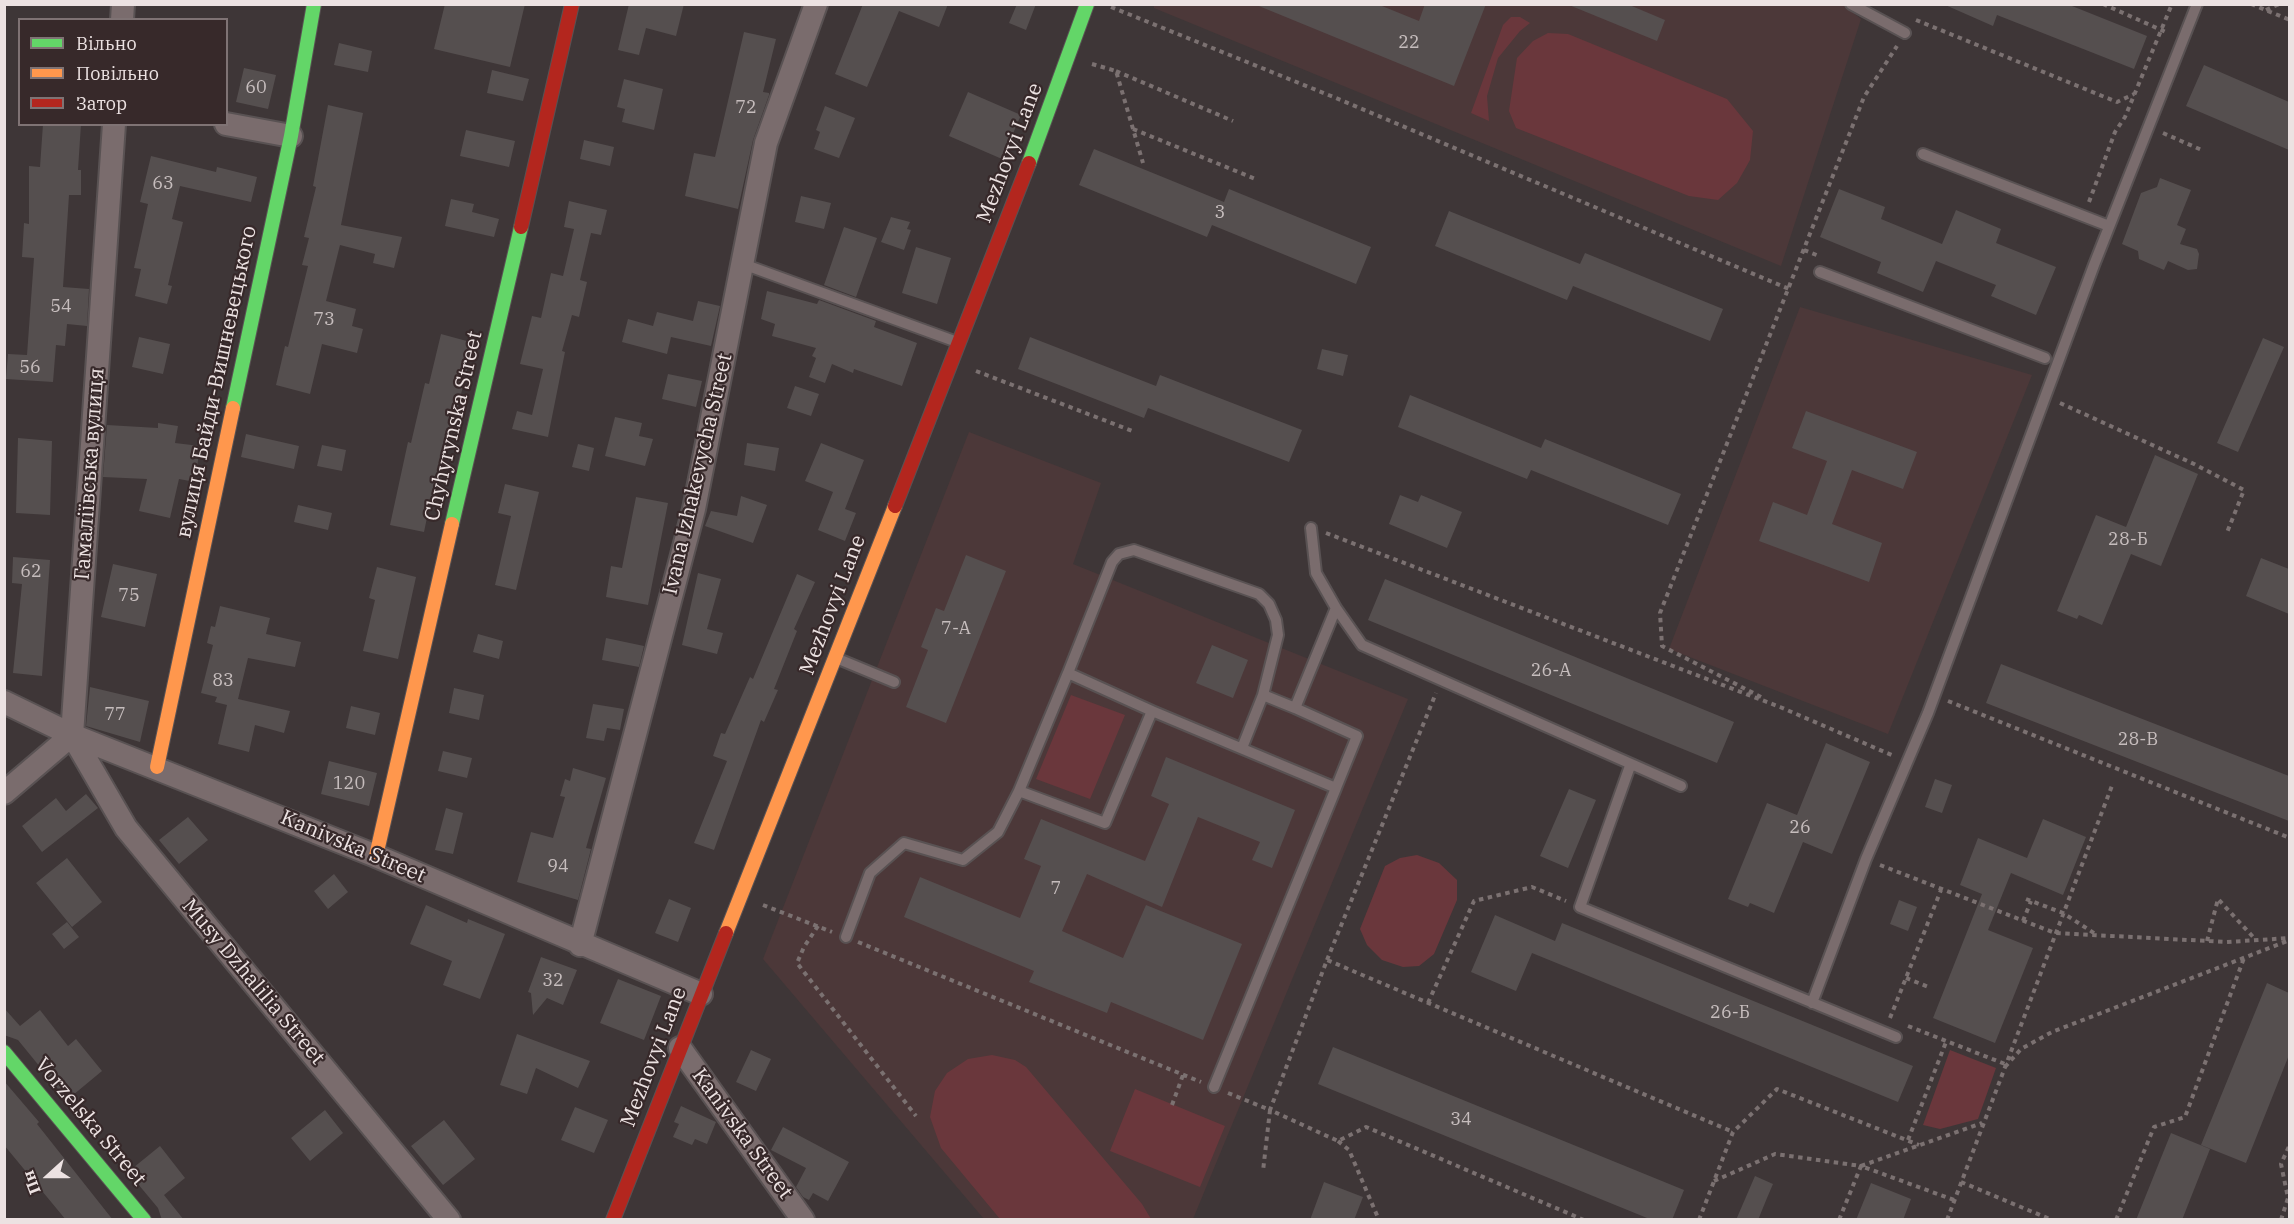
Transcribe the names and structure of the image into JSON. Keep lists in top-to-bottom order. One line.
{"streets":{"street":["Mezhovyi Lane","вулиця Байди-Вишневецького","Chyhyrynska Street","Гамаліївська вулиця","Ivana Izhakevycha Street","Kanivska Street","Musy Dzhalilia Street","Vorzelska Street"]},"crossings":[["Mezhovyi Lane","Kanivska Street"],["вулиця Байди-Вишневецького","Kanivska Street"],["Chyhyrynska Street","Kanivska Street"],["Гамаліївська вулиця","Kanivska Street"],["Гамаліївська вулиця","Musy Dzhalilia Street"],["Ivana Izhakevycha Street","Kanivska Street"],["Kanivska Street","Musy Dzhalilia Street"]],"house_numbers":["22","60","72","63","3","54","73","56","28-Б","62","75","7-А","26-А","83","77","28-В","120","26","94","7","32","26-Б","34"],"legend":["Вільно","Повільно","Затор"],"north":"left"}
